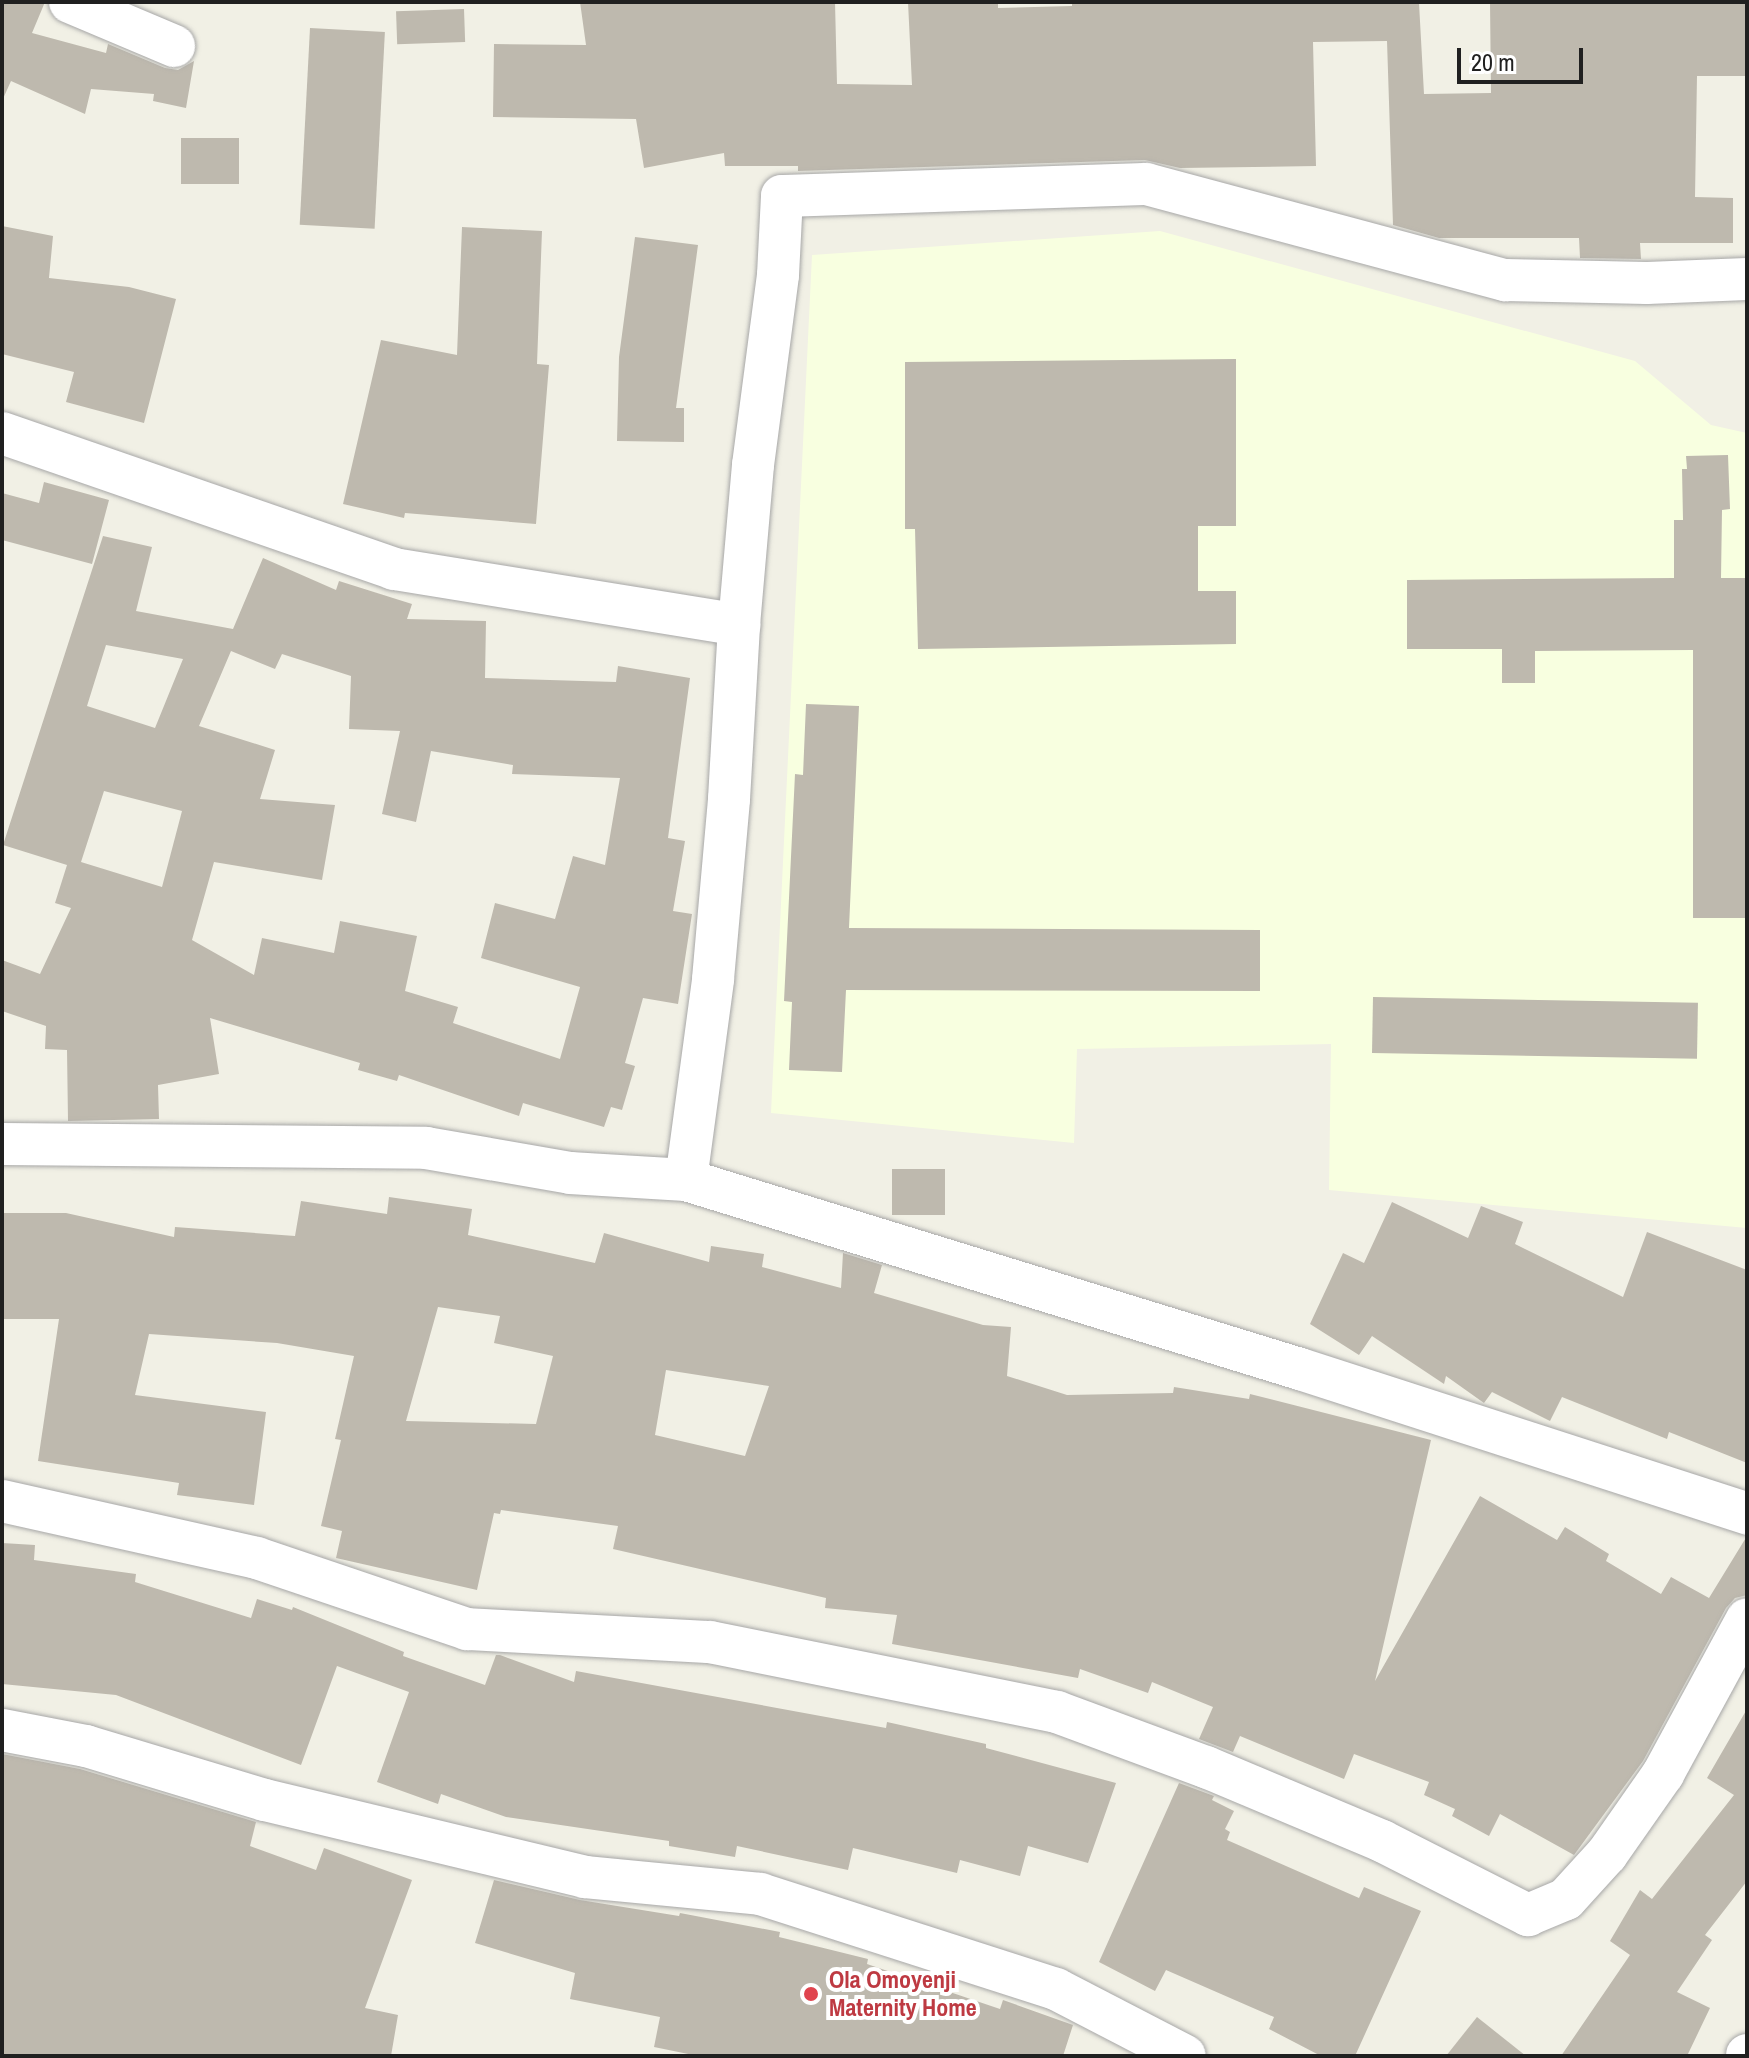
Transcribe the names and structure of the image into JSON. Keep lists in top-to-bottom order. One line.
{"places":["Ola Omoyenji Maternity Home"],"scale_bar":"20 m"}
